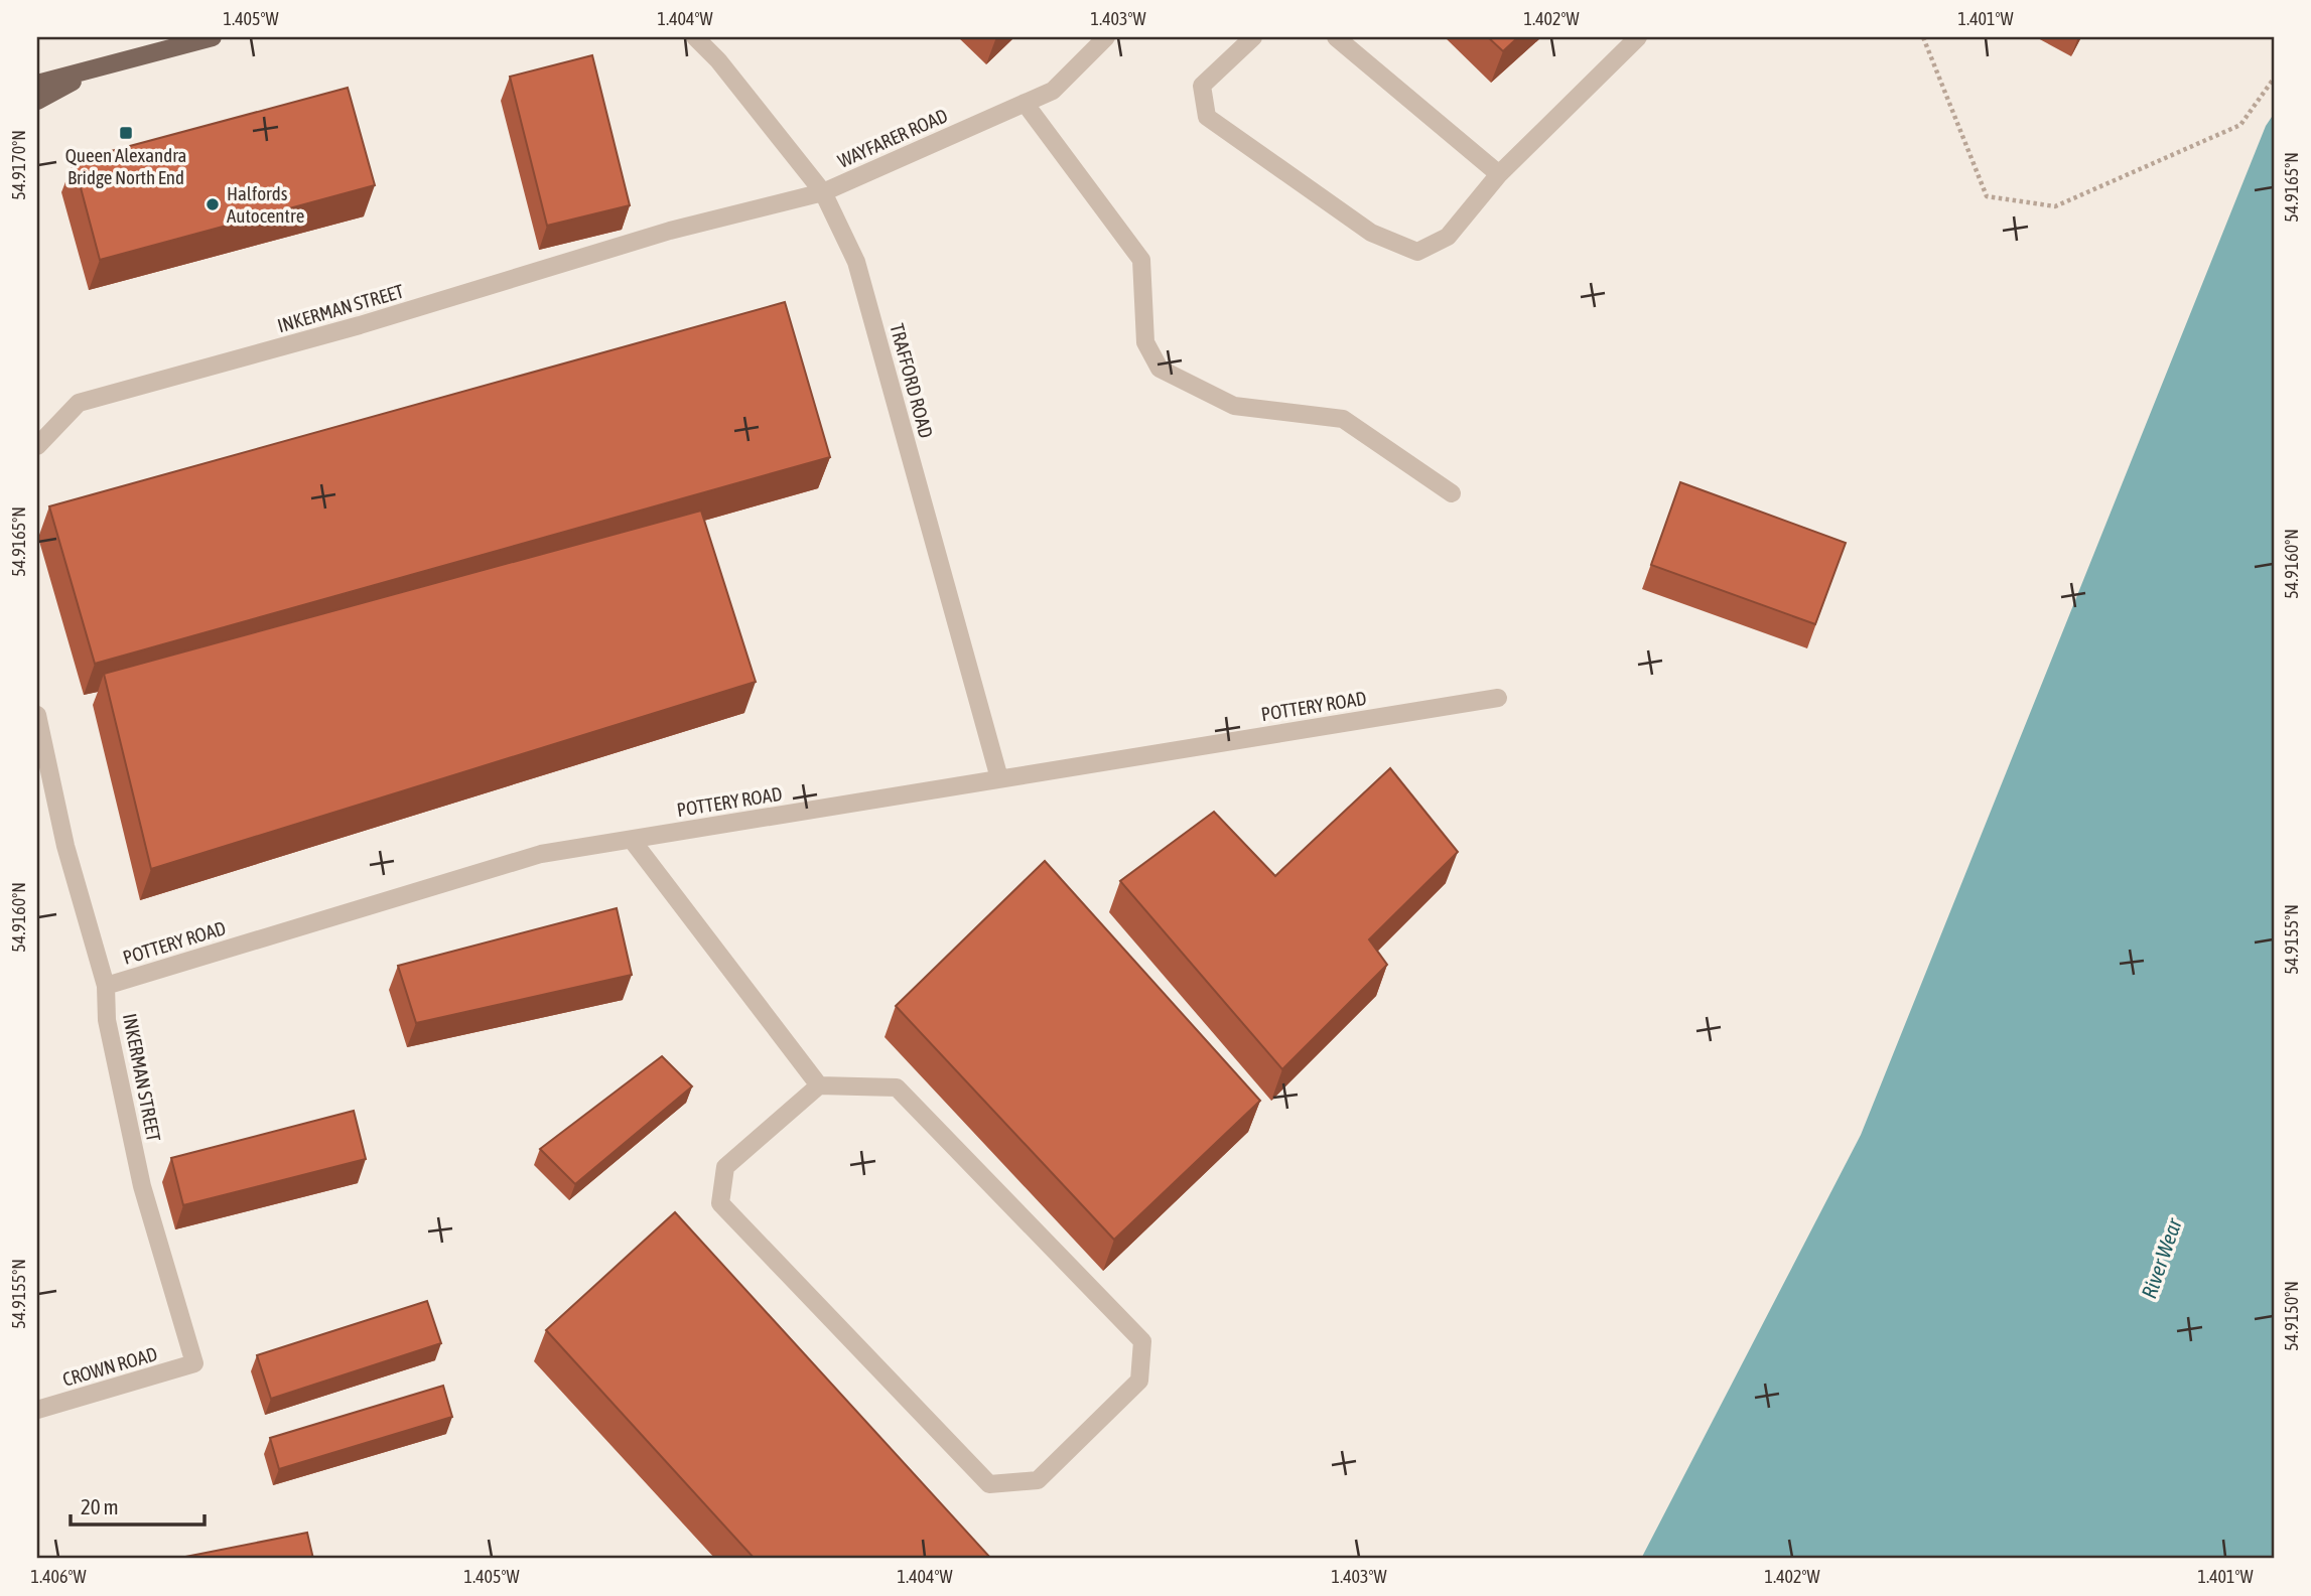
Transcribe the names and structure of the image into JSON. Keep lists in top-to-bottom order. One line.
{"streets":{"street":["WAYFARER ROAD","INKERMAN STREET","TRAFFORD ROAD","POTTERY ROAD","CROWN ROAD"]},"crossings":[["WAYFARER ROAD","INKERMAN STREET"],["WAYFARER ROAD","TRAFFORD ROAD"],["INKERMAN STREET","POTTERY ROAD"],["INKERMAN STREET","CROWN ROAD"],["TRAFFORD ROAD","POTTERY ROAD"]],"water":["River Wear"],"places":{"transit":["Queen Alexandra Bridge North End"],"other":["Halfords Autocentre"]},"scale_bar":"20 m","coordinates":["1.405°W","1.404°W","1.403°W","1.402°W","1.401°W","54.9170°N","54.9165°N","54.9160°N","54.9155°N","54.9150°N","1.406°W"]}
